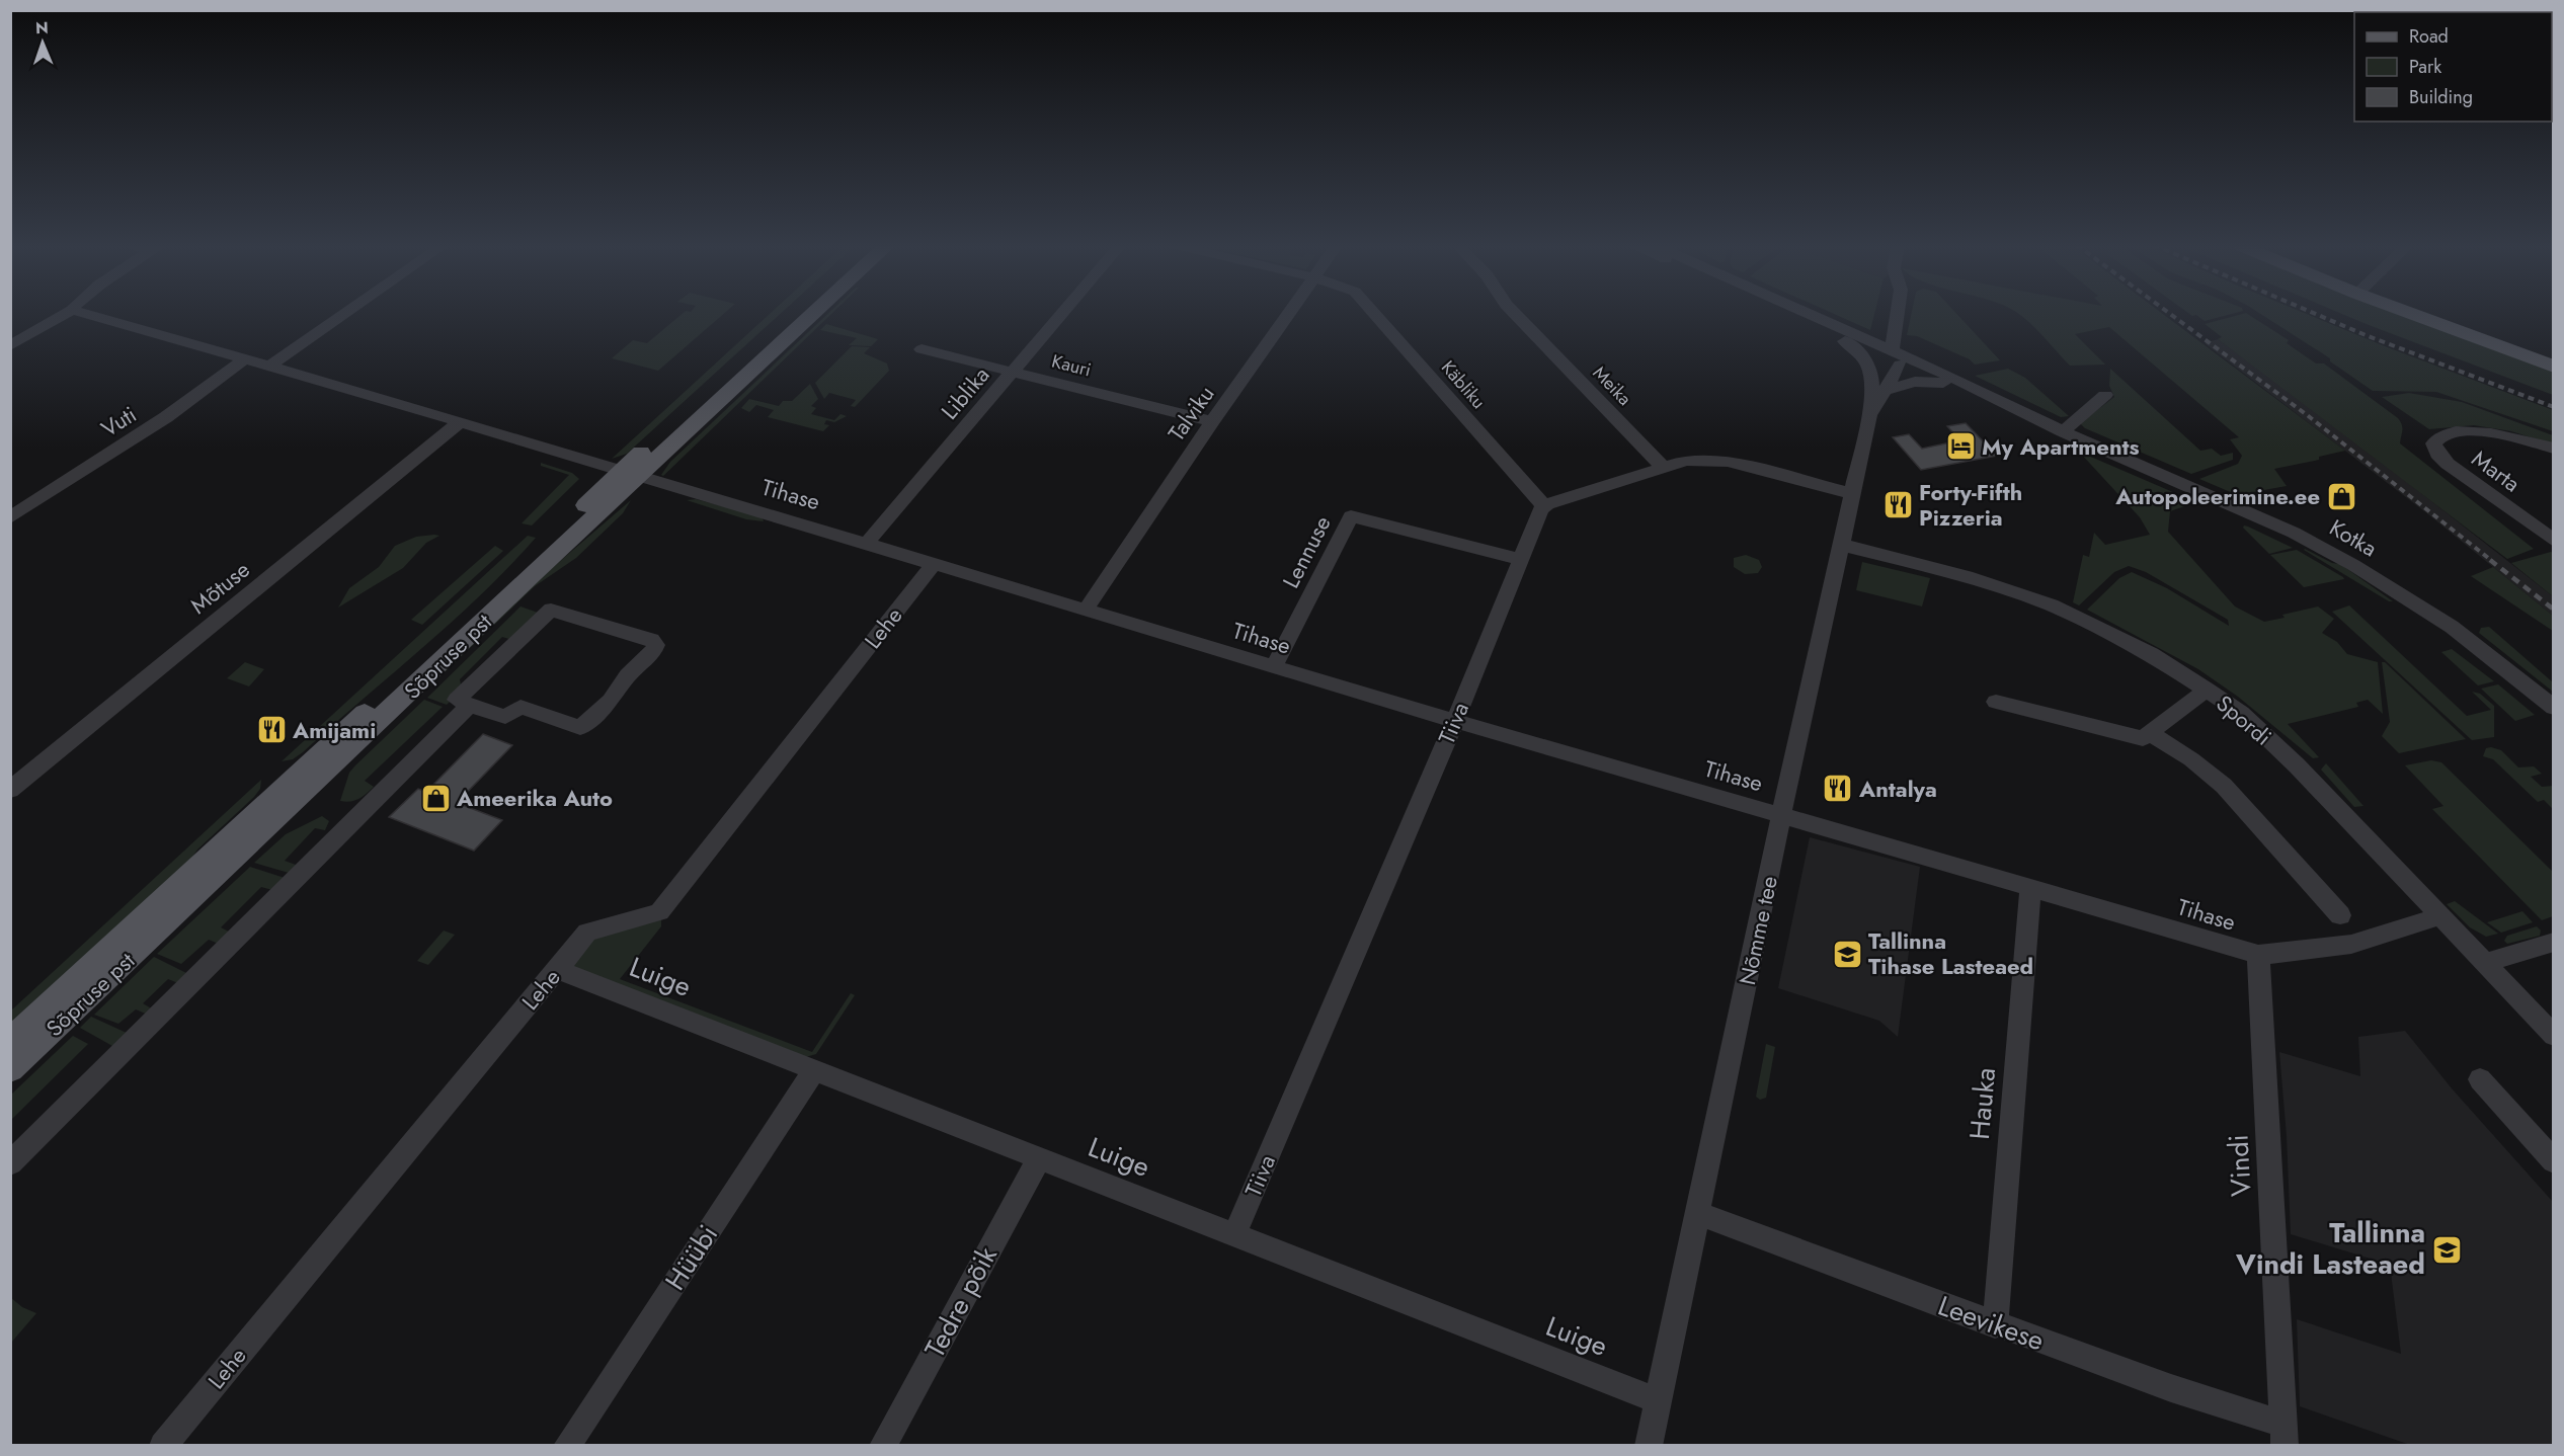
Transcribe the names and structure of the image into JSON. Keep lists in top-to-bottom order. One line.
{"streets":{"main road":["Sõpruse pst"],"street":["Kauri","Käbliku","Meika","Liblika","Talviku","Vuti","Marta","Tihase","Kotka","Lennuse","Mõtuse","Lehe","Spordi","Tiiva","Nõmme tee","Luige","Hauka","Vindi","Hüübi","Tedre põik","Leevikese"]},"crossings":[["Kauri","Liblika"],["Kauri","Talviku"],["Käbliku","Tiiva"],["Liblika","Tihase"],["Talviku","Tihase"],["Vuti","Tihase"],["Tihase","Lennuse"],["Tihase","Mõtuse"],["Tihase","Lehe"],["Tihase","Sõpruse pst"],["Tihase","Spordi"],["Tihase","Tiiva"],["Tihase","Nõmme tee"],["Tihase","Hauka"],["Tihase","Vindi"],["Kotka","Nõmme tee"],["Lennuse","Tiiva"],["Lehe","Luige"],["Spordi","Nõmme tee"],["Tiiva","Luige"],["Nõmme tee","Luige"],["Nõmme tee","Leevikese"],["Luige","Hüübi"],["Luige","Tedre põik"],["Hauka","Leevikese"],["Vindi","Leevikese"]],"places":{"hotel":["My Apartments"],"shop":["Autopoleerimine.ee","Ameerika Auto"],"restaurant":["Forty-Fifth Pizzeria","Amijami","Antalya"],"school or university":["Tallinna Tihase Lasteaed","Tallinna Vindi Lasteaed"]},"legend":["Road","Park","Building"],"north":"top"}
